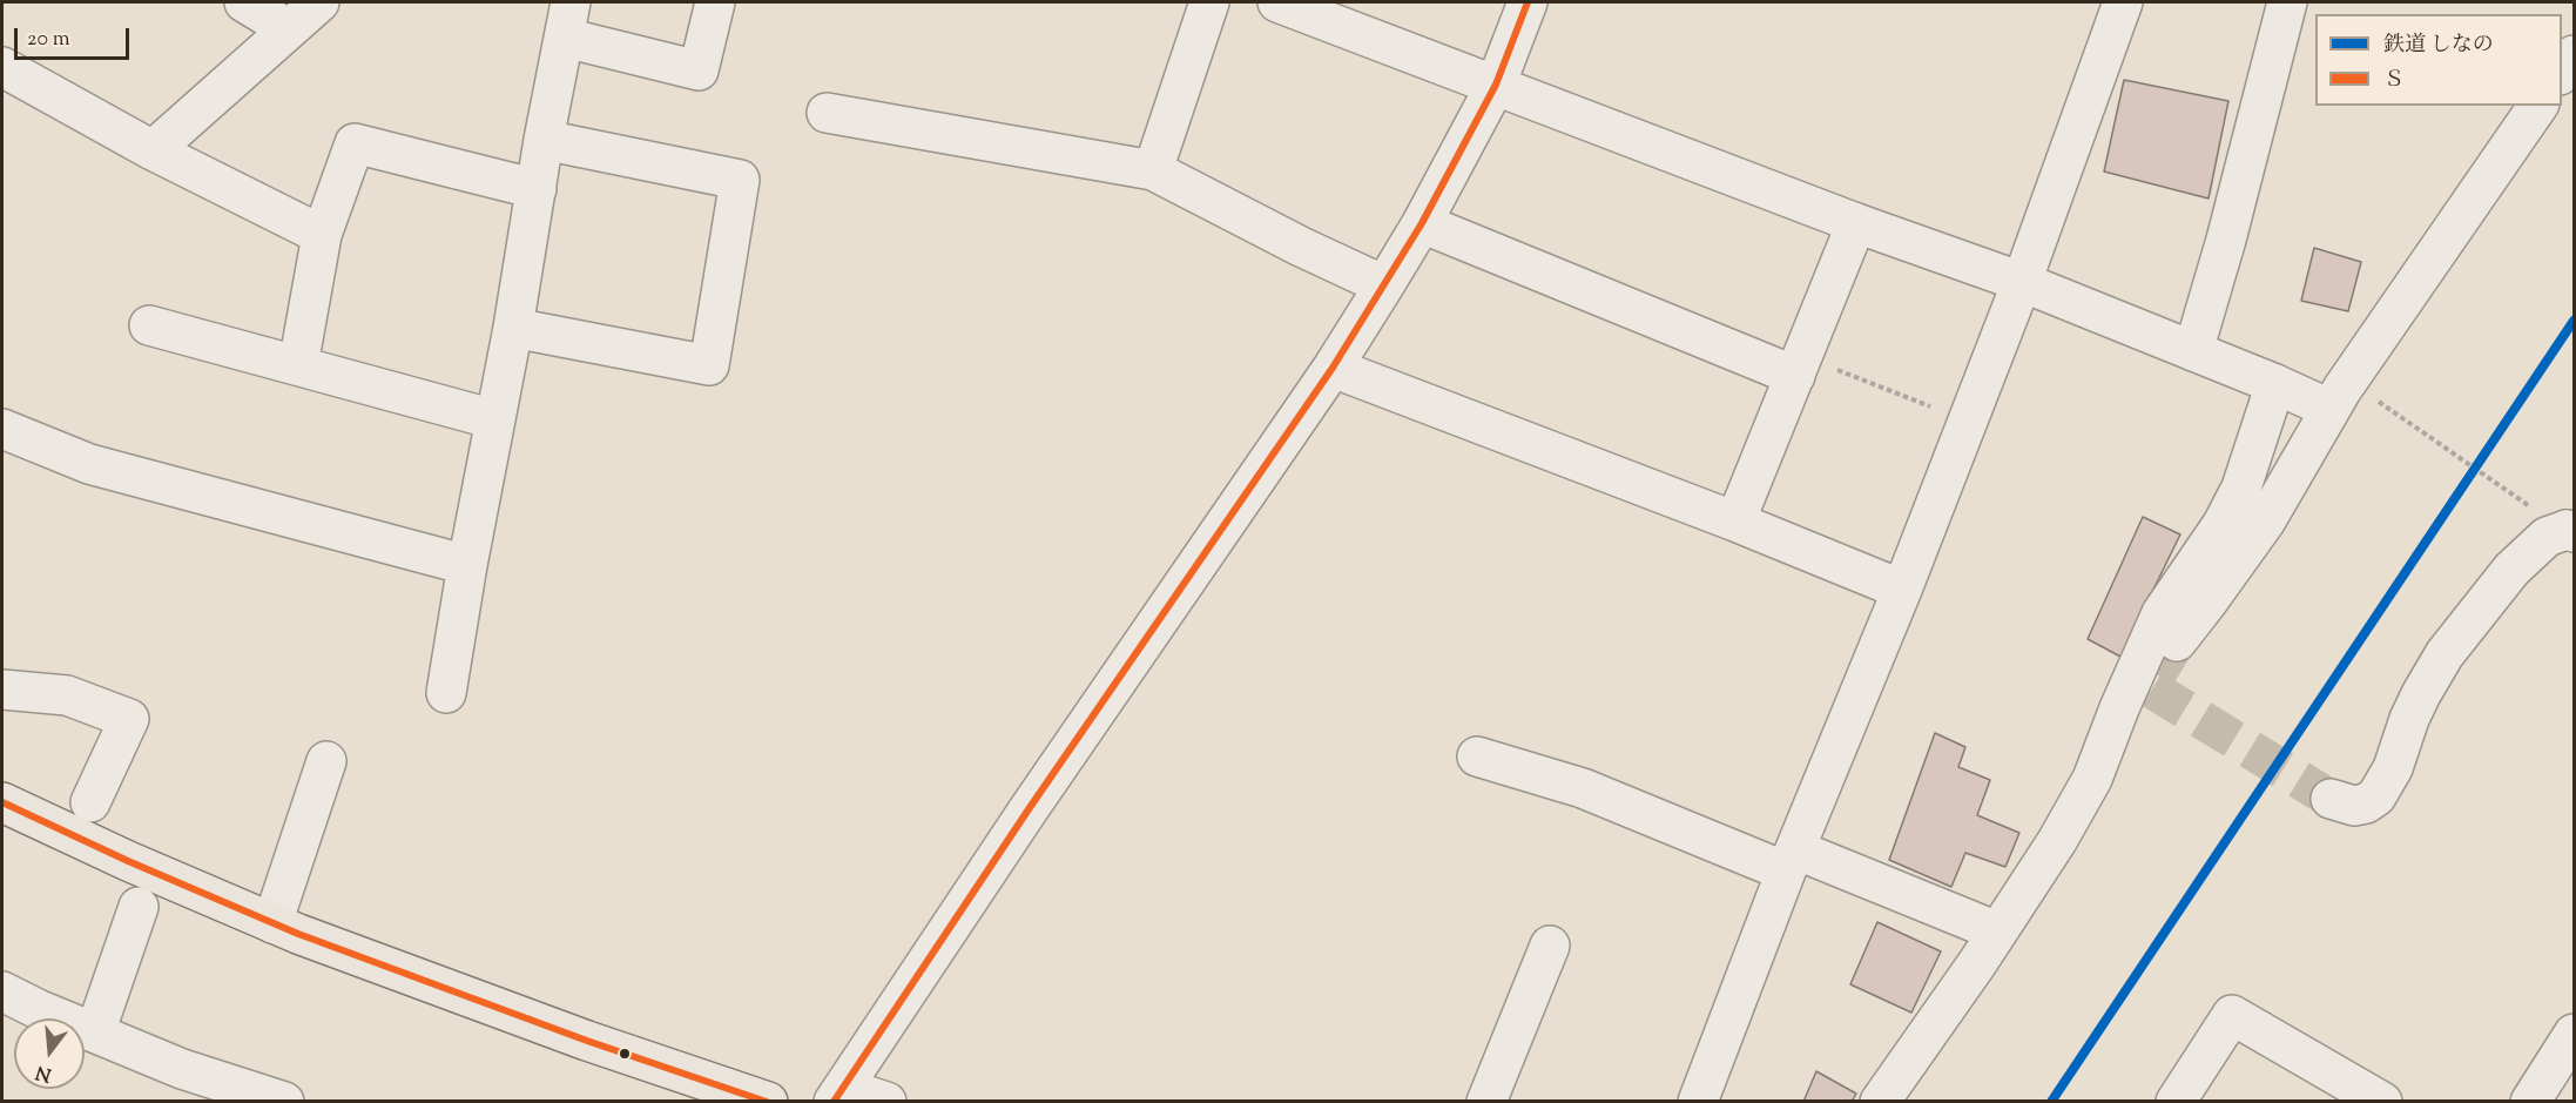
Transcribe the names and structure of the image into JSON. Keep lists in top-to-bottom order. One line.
{"lines":["transit line Ｓ","rail line しなの"],"legend":["鉄道 しなの","Ｓ"],"scale_bar":"20 m","north":"bottom"}
